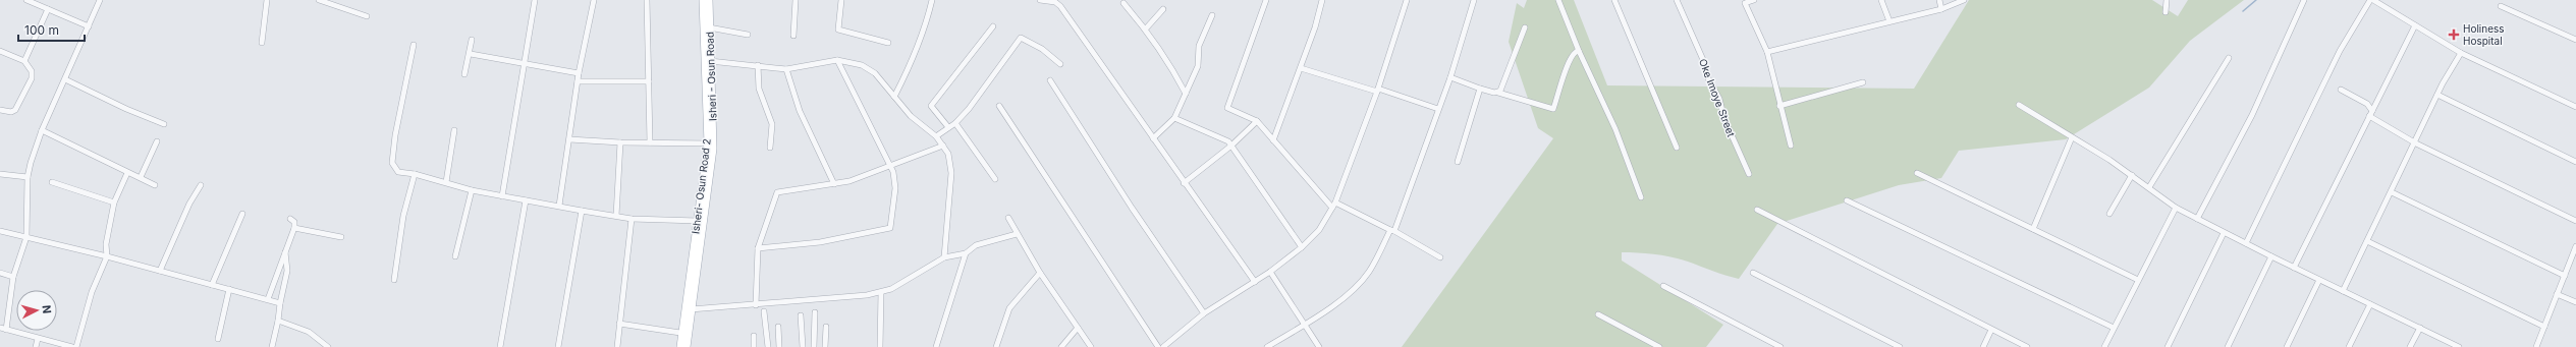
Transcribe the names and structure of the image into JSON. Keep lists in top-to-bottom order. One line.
{"streets":{"main road":["Isheri - Osun Road","Isheri- Osun Road 2"],"street":["Oke Imoye Street"]},"crossings":[["Isheri - Osun Road","Isheri- Osun Road 2"]],"places":{"health":["Holiness Hospital"]},"scale_bar":"100 m","north":"right"}
